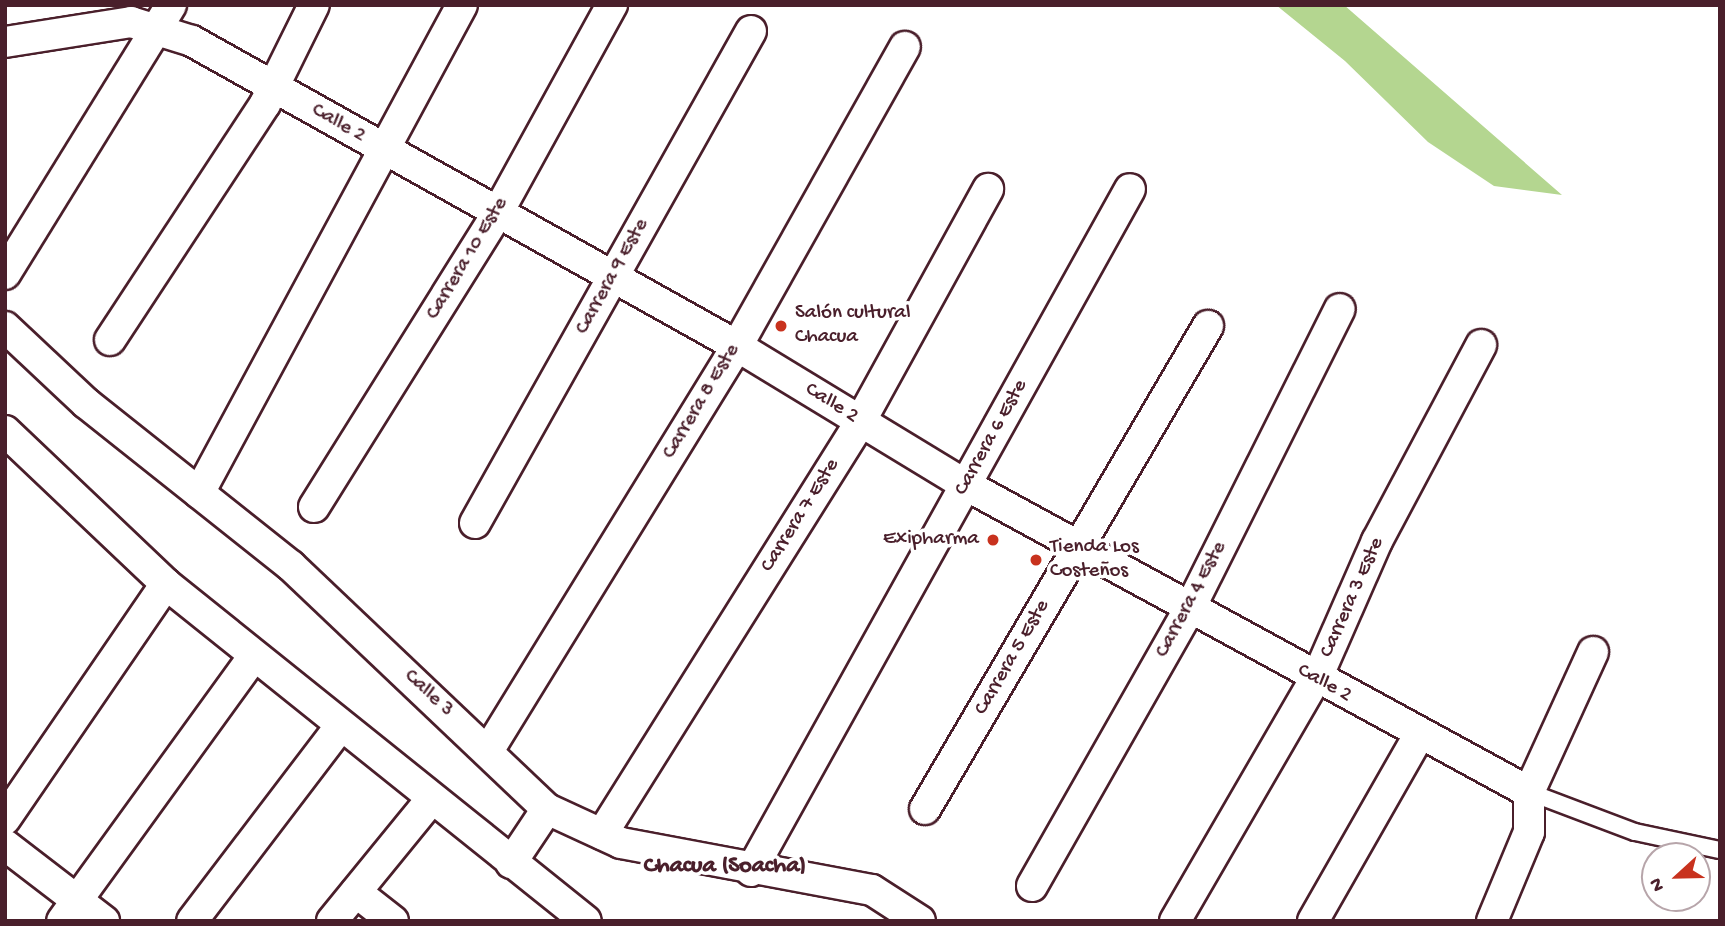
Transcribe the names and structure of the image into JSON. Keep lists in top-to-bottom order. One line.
{"streets":{"street":["Calle 2","Carrera 10 Este","Carrera 9 Este","Carrera 8 Este","Carrera 6 Este","Carrera 7 Este","Carrera 3 Este","Carrera 4 Este","Carrera 5 Este","Calle 3"]},"crossings":[["Calle 2","Carrera 10 Este"],["Calle 2","Carrera 9 Este"],["Calle 2","Carrera 8 Este"],["Calle 2","Carrera 6 Este"],["Calle 2","Carrera 7 Este"],["Calle 2","Carrera 3 Este"],["Calle 2","Carrera 4 Este"],["Calle 2","Carrera 5 Este"],["Carrera 8 Este","Calle 3"],["Carrera 6 Este","Calle 3"],["Carrera 7 Este","Calle 3"]],"districts":["Chacua (Soacha)"],"places":["Salón cultural Chacua","Exipharma","Tienda Los Costeños"],"north":"left"}
